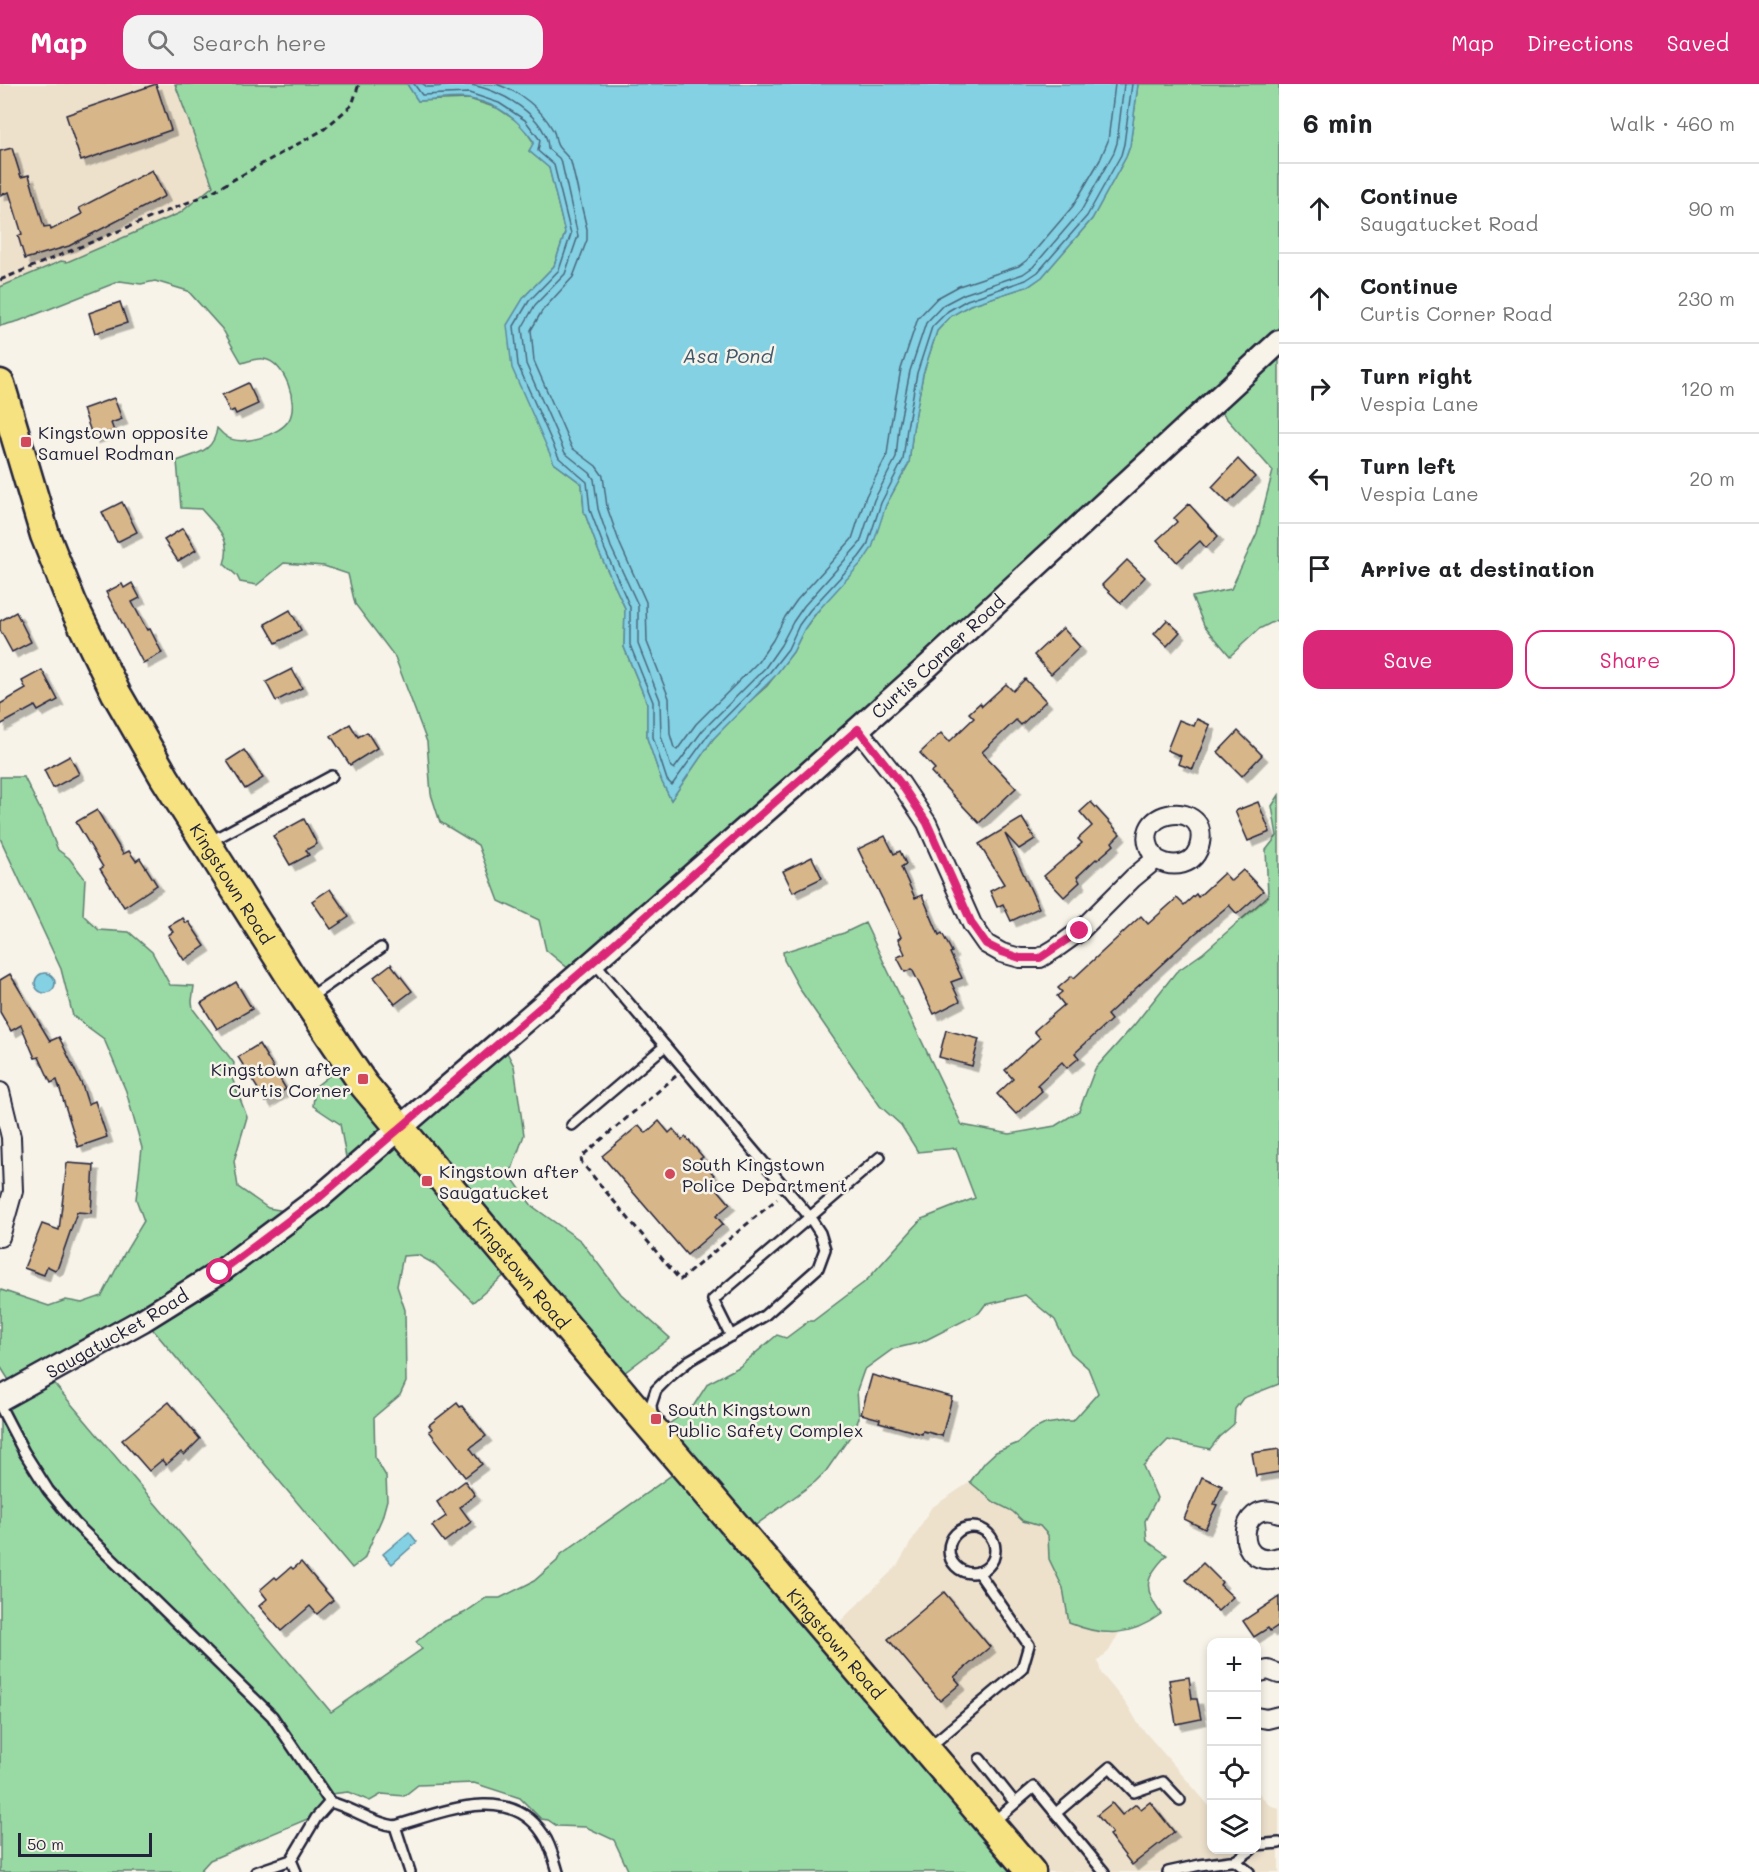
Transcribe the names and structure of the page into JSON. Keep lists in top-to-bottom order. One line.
{"streets":{"main road":["Kingstown Road"],"street":["Curtis Corner Road","Saugatucket Road"]},"crossings":[["Curtis Corner Road","Kingstown Road"],["Curtis Corner Road","Saugatucket Road"],["Kingstown Road","Saugatucket Road"]],"water":["Asa Pond"],"places":{"transit":["Kingstown opposite Samuel Rodman","Kingstown after Curtis Corner","Kingstown after Saugatucket","South Kingstown Public Safety Complex"],"other":["South Kingstown Police Department"]},"scale_bar":"50 m","page":{"header":"Map","search":"Search here","nav":["Map","Directions","Saved"],"heading":["6 min","Walk · 460 m"],"list":[["Continue","Saugatucket Road","90 m"],["Continue","Curtis Corner Road","230 m"],["Turn right","Vespia Lane","120 m"],["Turn left","Vespia Lane","20 m"],"Arrive at destination"],"buttons":["Save","Share"],"map_buttons":["+","−"],"scale":"50 m"}}
